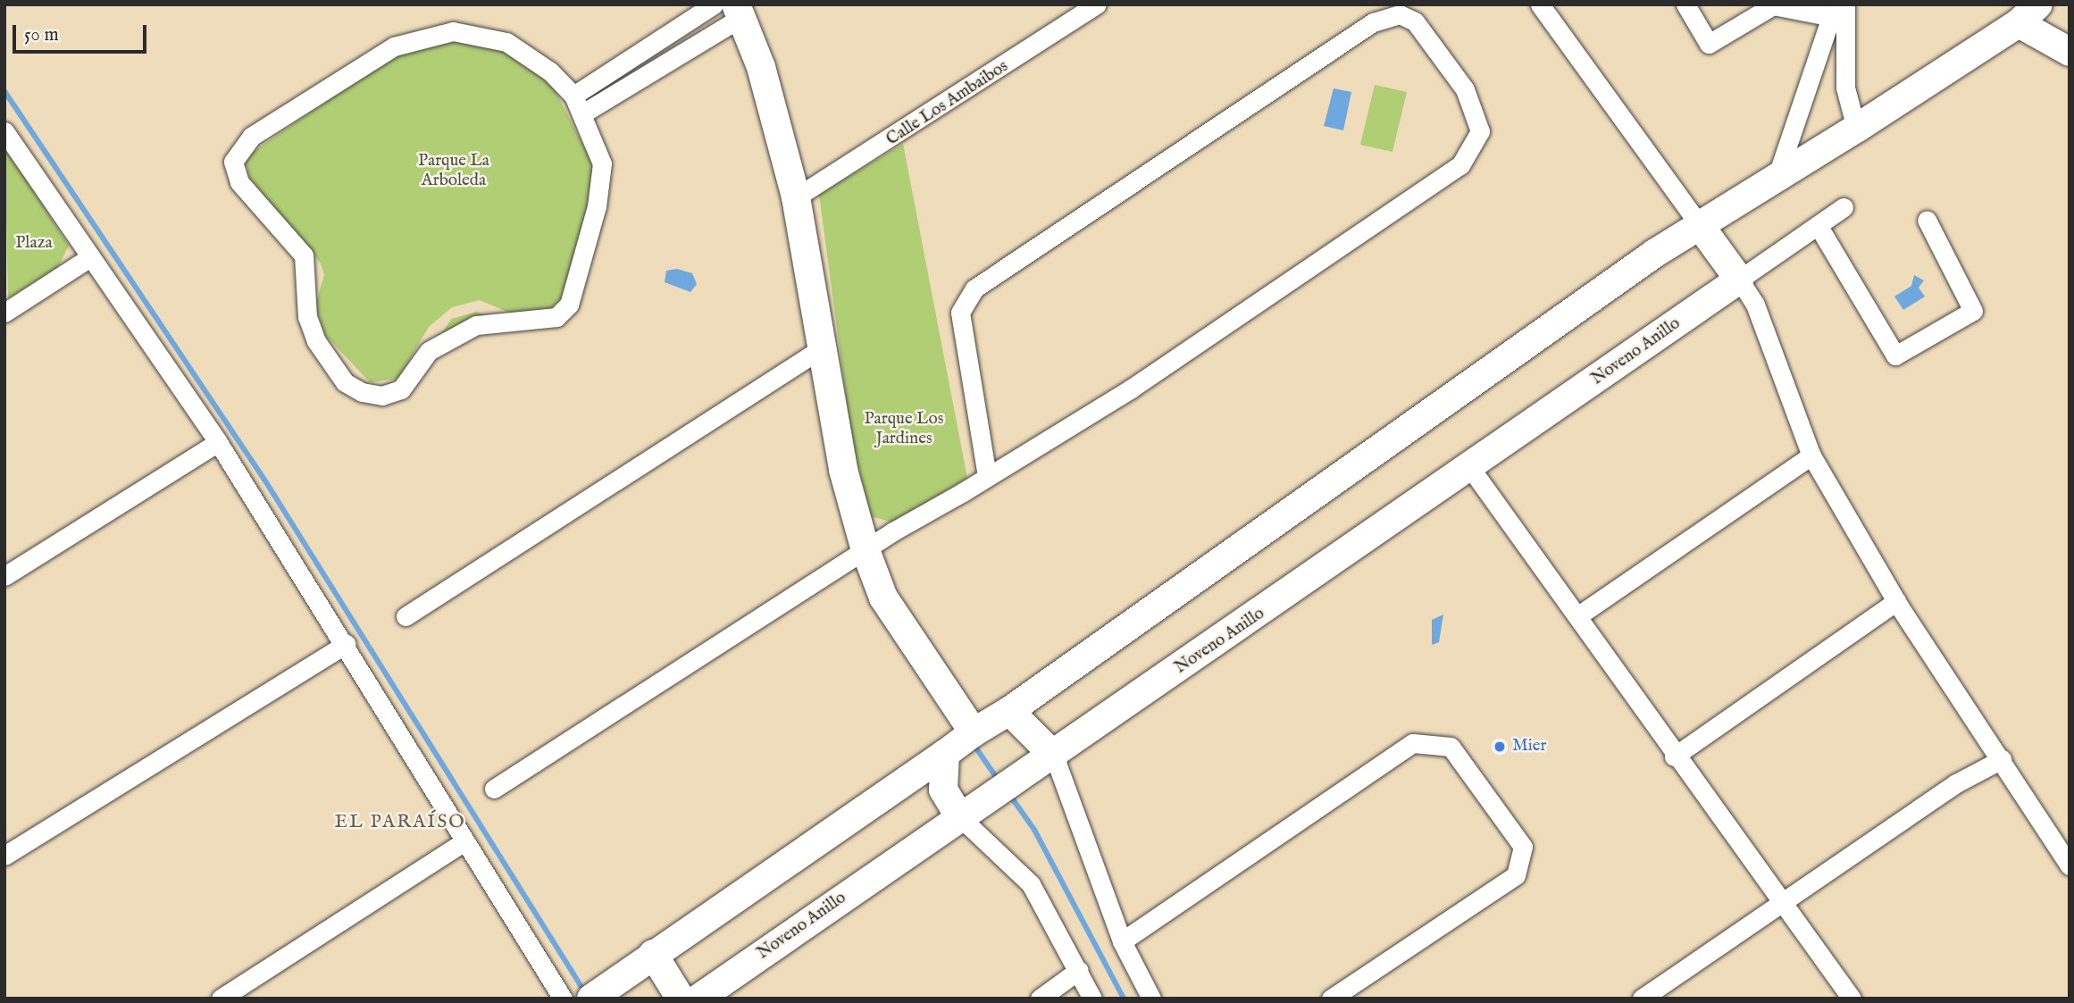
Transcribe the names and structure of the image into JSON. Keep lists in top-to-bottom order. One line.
{"streets":{"street":["Calle Los Ambaibos","Noveno Anillo"]},"districts":["EL PARAÍSO"],"parks":["Parque La Arboleda","Plaza","Parque Los Jardines"],"places":["Mier"],"scale_bar":"50 m"}
